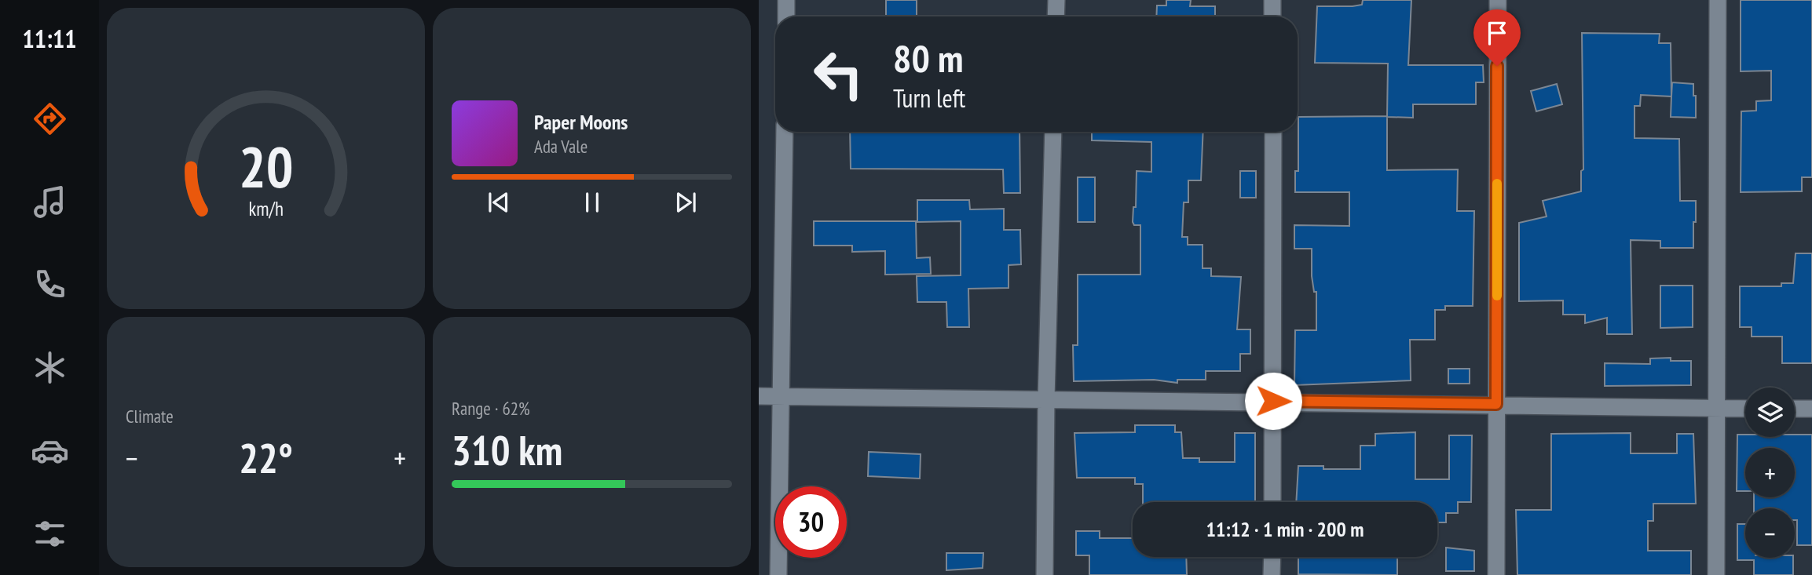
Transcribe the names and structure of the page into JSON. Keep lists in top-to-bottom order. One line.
{"page":{"tabs":"11:11","turn":["80 m","Turn left"],"song":["Paper Moons","Ada Vale"],"tile":["Climate",["Range · 62%","310 km"]],"map_buttons":["+","−"],"heat":["−","22°","+"],"limit":"30","trip":"11:12 · 1 min · 200 m","gauge":["20","km/h"]}}
